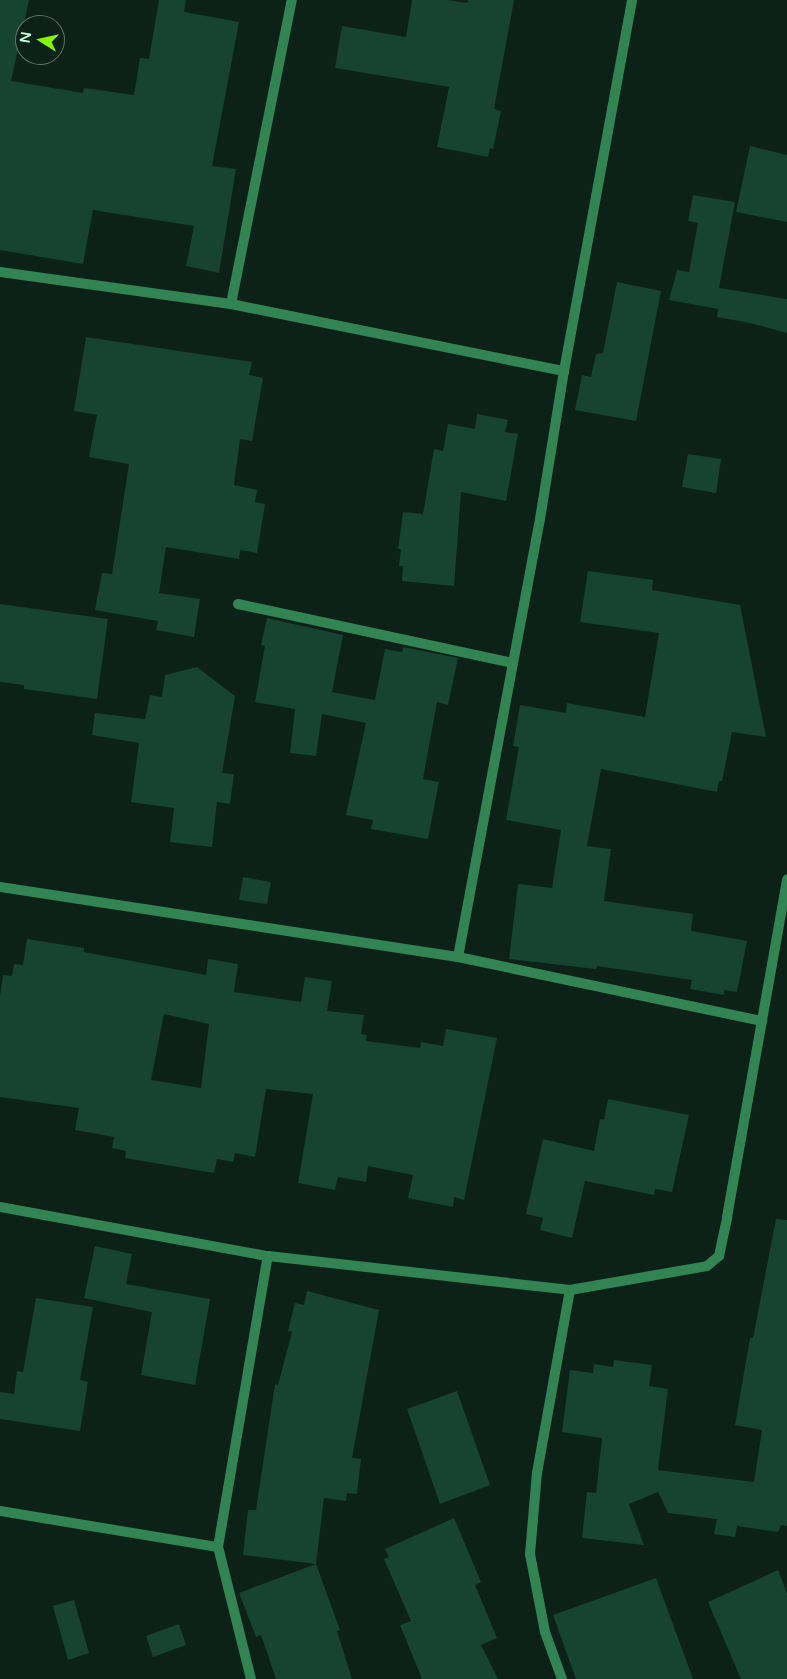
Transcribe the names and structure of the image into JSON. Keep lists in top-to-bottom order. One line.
{"north":"left"}
